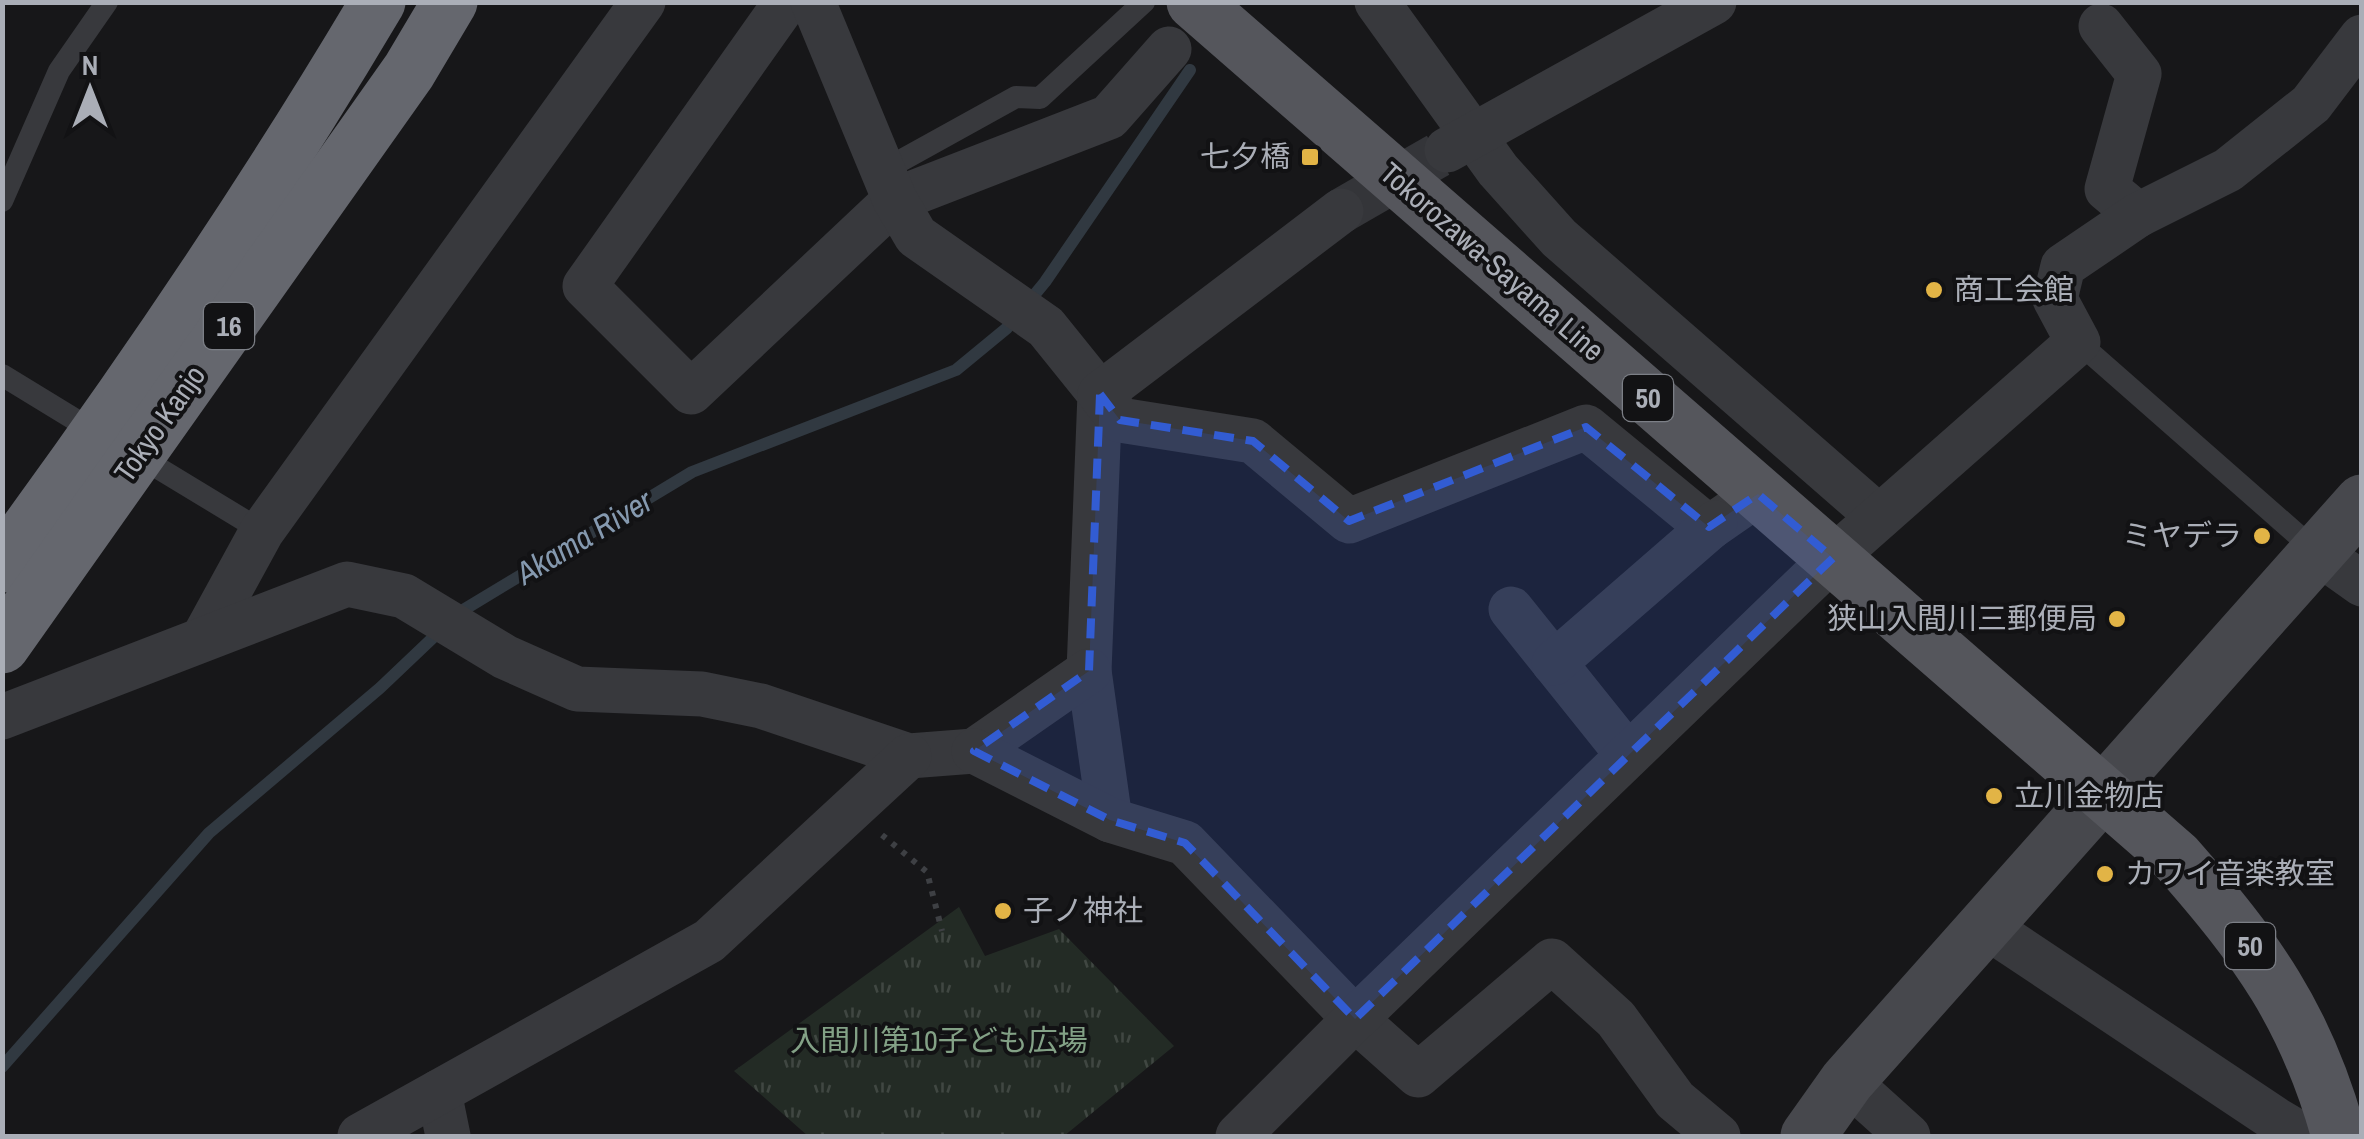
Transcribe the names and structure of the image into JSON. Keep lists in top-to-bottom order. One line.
{"streets":{"highway":["16","Tokyo Kanjo"],"main road":["Tokorozawa-Sayama Line","50"]},"water":["Akama River"],"parks":["入間川第10子ども広場"],"places":{"transit":["七夕橋"],"other":["商工会館","ミヤデラ","狭山入間川三郵便局","立川金物店","カワイ音楽教室","子ノ神社"]},"north":"top"}
